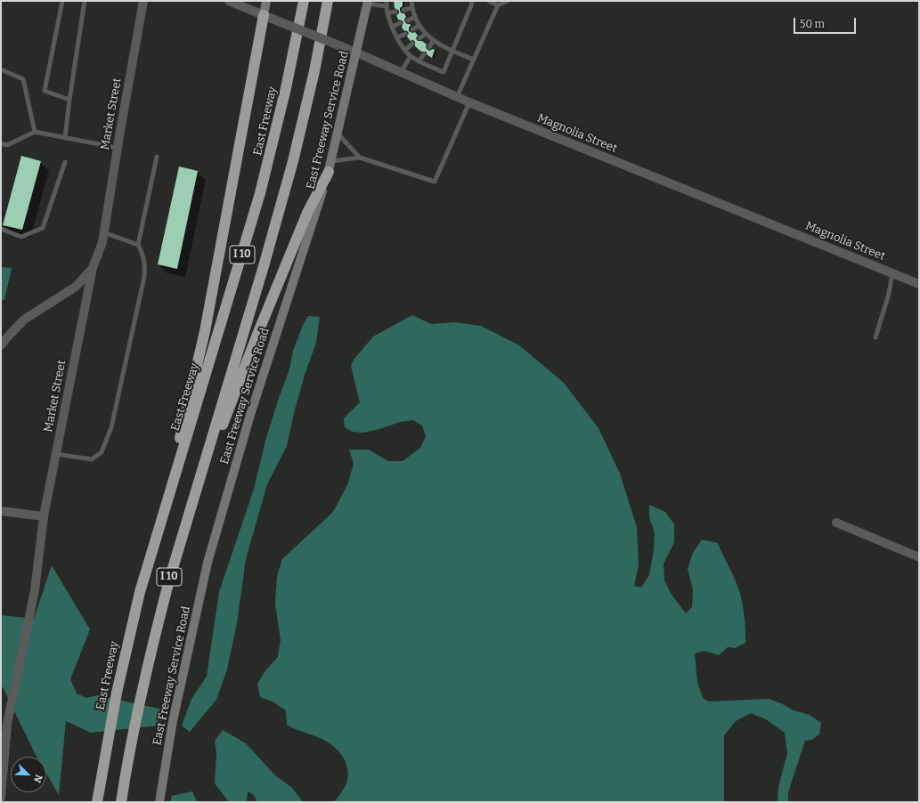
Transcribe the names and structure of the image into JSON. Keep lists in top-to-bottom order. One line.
{"streets":{"highway":["East Freeway","I 10"],"main road":["East Freeway Service Road"],"street":["Market Street","Magnolia Street"]},"crossings":[["East Freeway Service Road","Magnolia Street"]],"scale_bar":"50 m","north":"bottom right"}
